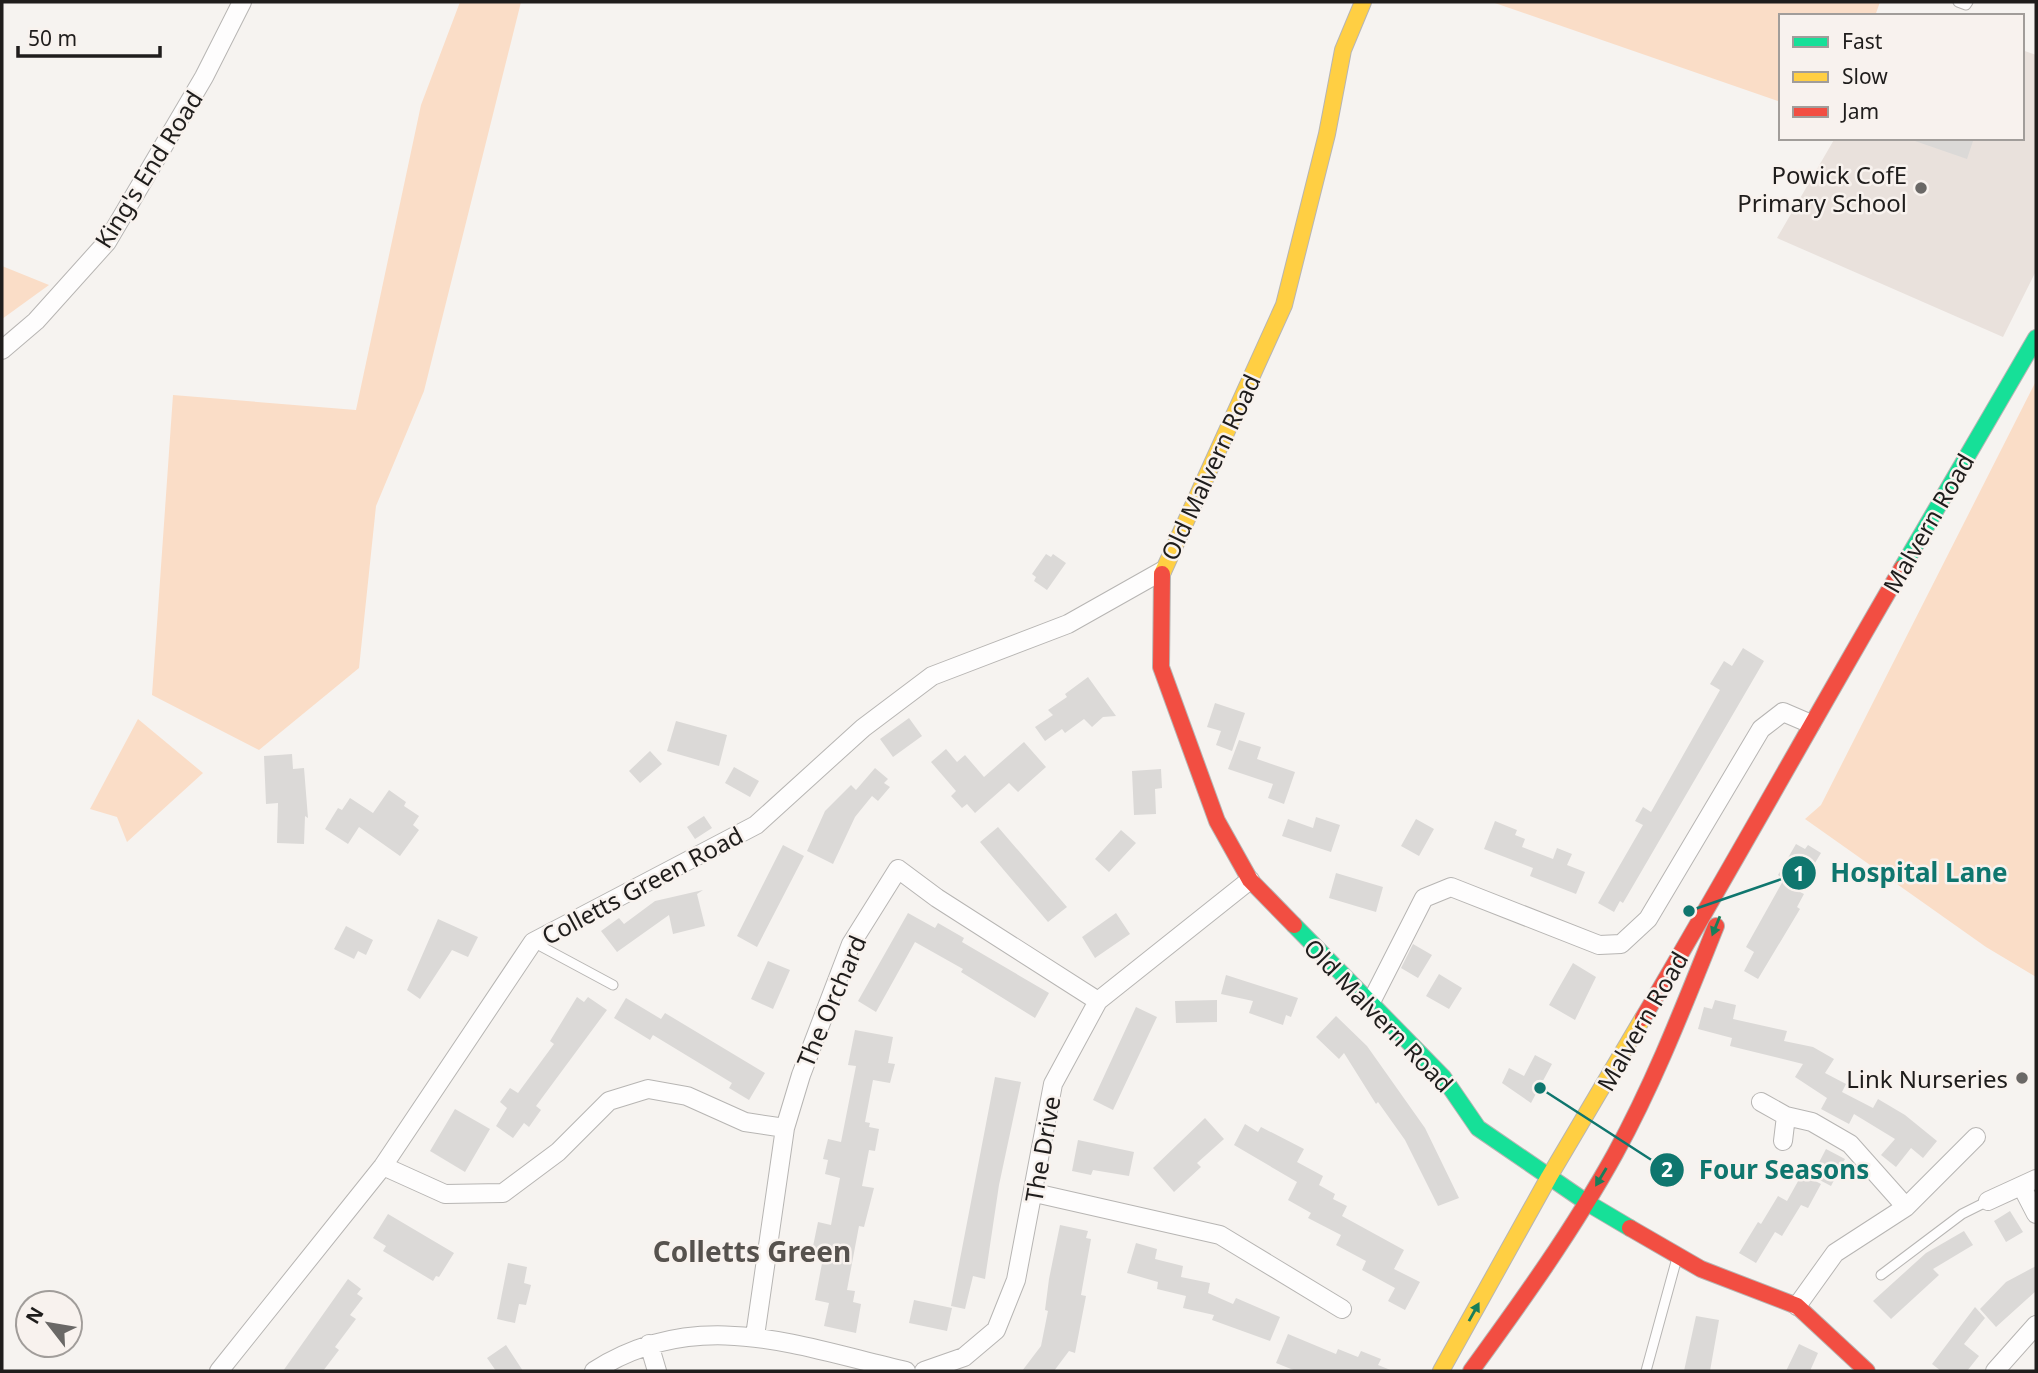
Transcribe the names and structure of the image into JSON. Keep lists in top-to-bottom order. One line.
{"streets":{"main road":["Old Malvern Road","Malvern Road"],"street":["King's End Road","Colletts Green Road","The Orchard","The Drive"]},"crossings":[["Old Malvern Road","Malvern Road"],["Old Malvern Road","Colletts Green Road"],["Old Malvern Road","The Drive"],["The Orchard","The Drive"]],"districts":["Colletts Green"],"places":["Powick CofE Primary School","Hospital Lane","Link Nurseries","Four Seasons"],"legend":["Fast","Slow","Jam"],"scale_bar":"50 m","north":"top left"}
